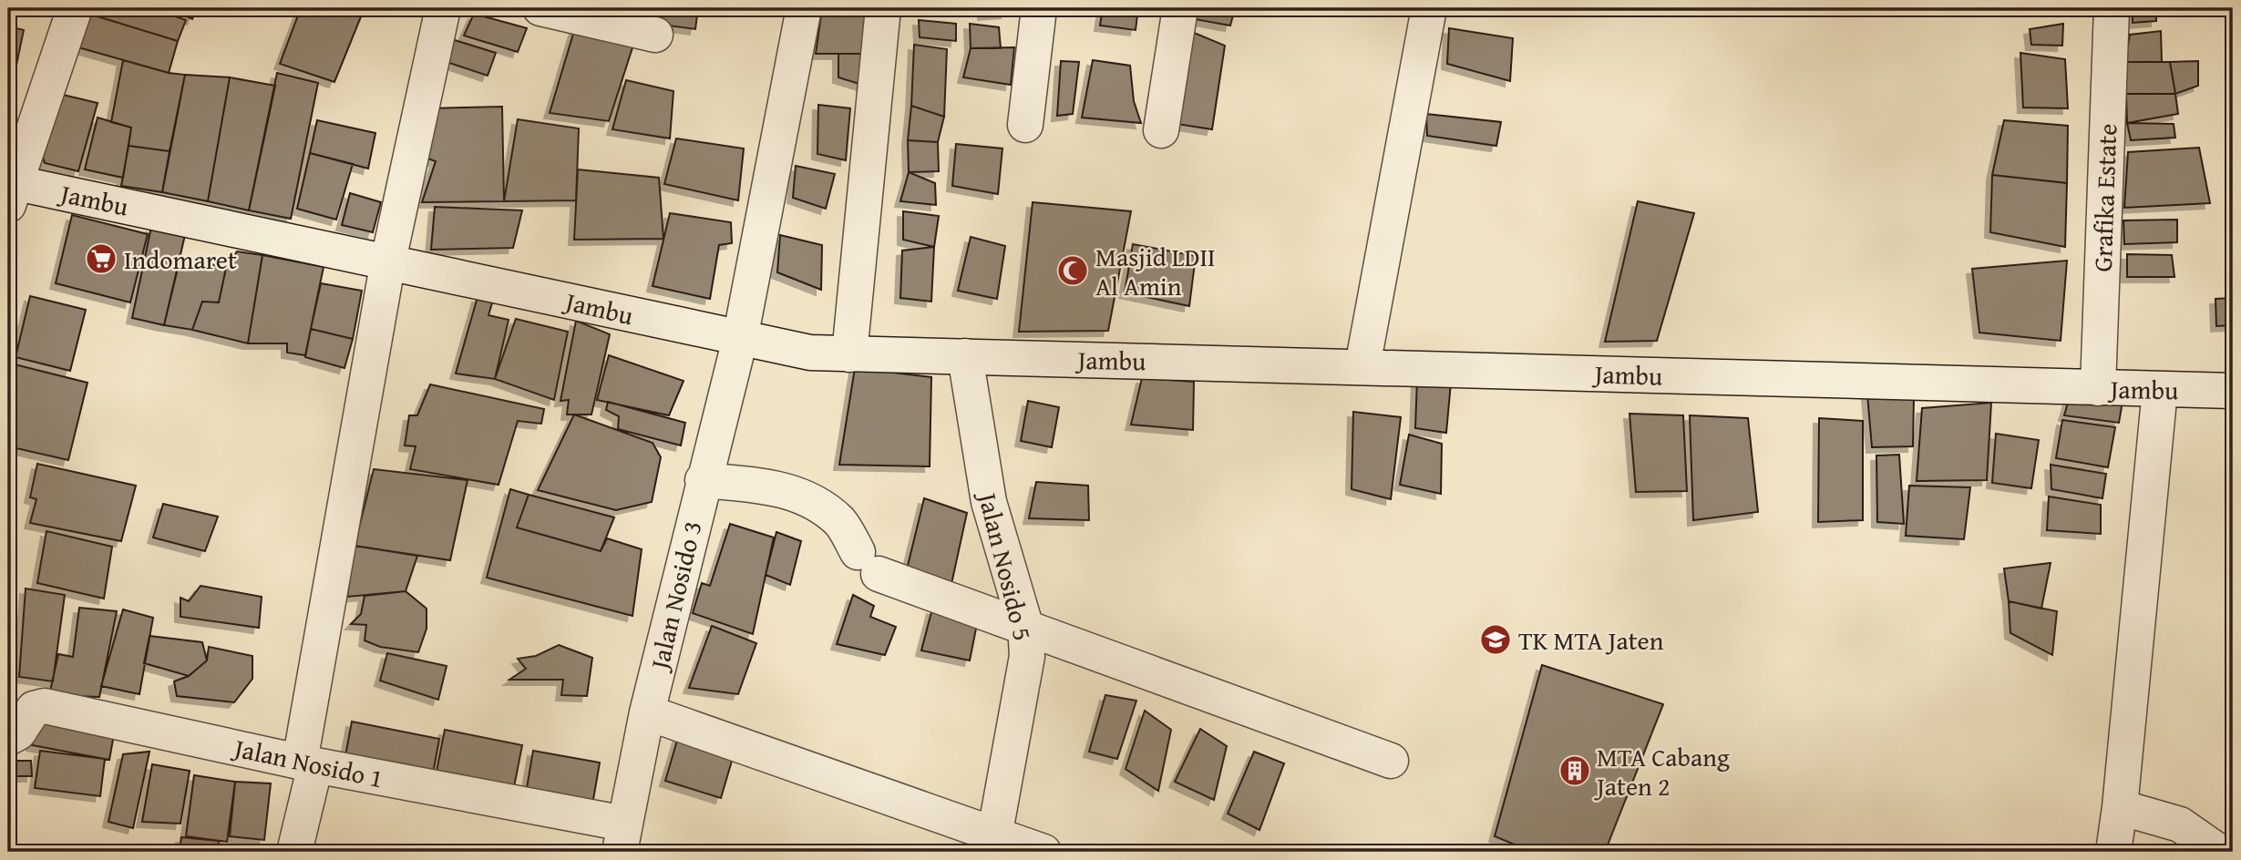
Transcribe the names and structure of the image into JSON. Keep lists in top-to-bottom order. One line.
{"streets":{"street":["Grafika Estate","Jambu","Jalan Nosido 5","Jalan Nosido 3","Jalan Nosido 1"]},"crossings":[["Grafika Estate","Jambu"],["Jambu","Jalan Nosido 5"],["Jambu","Jalan Nosido 3"],["Jalan Nosido 3","Jalan Nosido 1"]],"places":{"supermarket":["Indomaret"],"mosque":["Masjid LDII Al Amin"],"school or university":["TK MTA Jaten"],"building":["MTA Cabang Jaten 2"]}}
